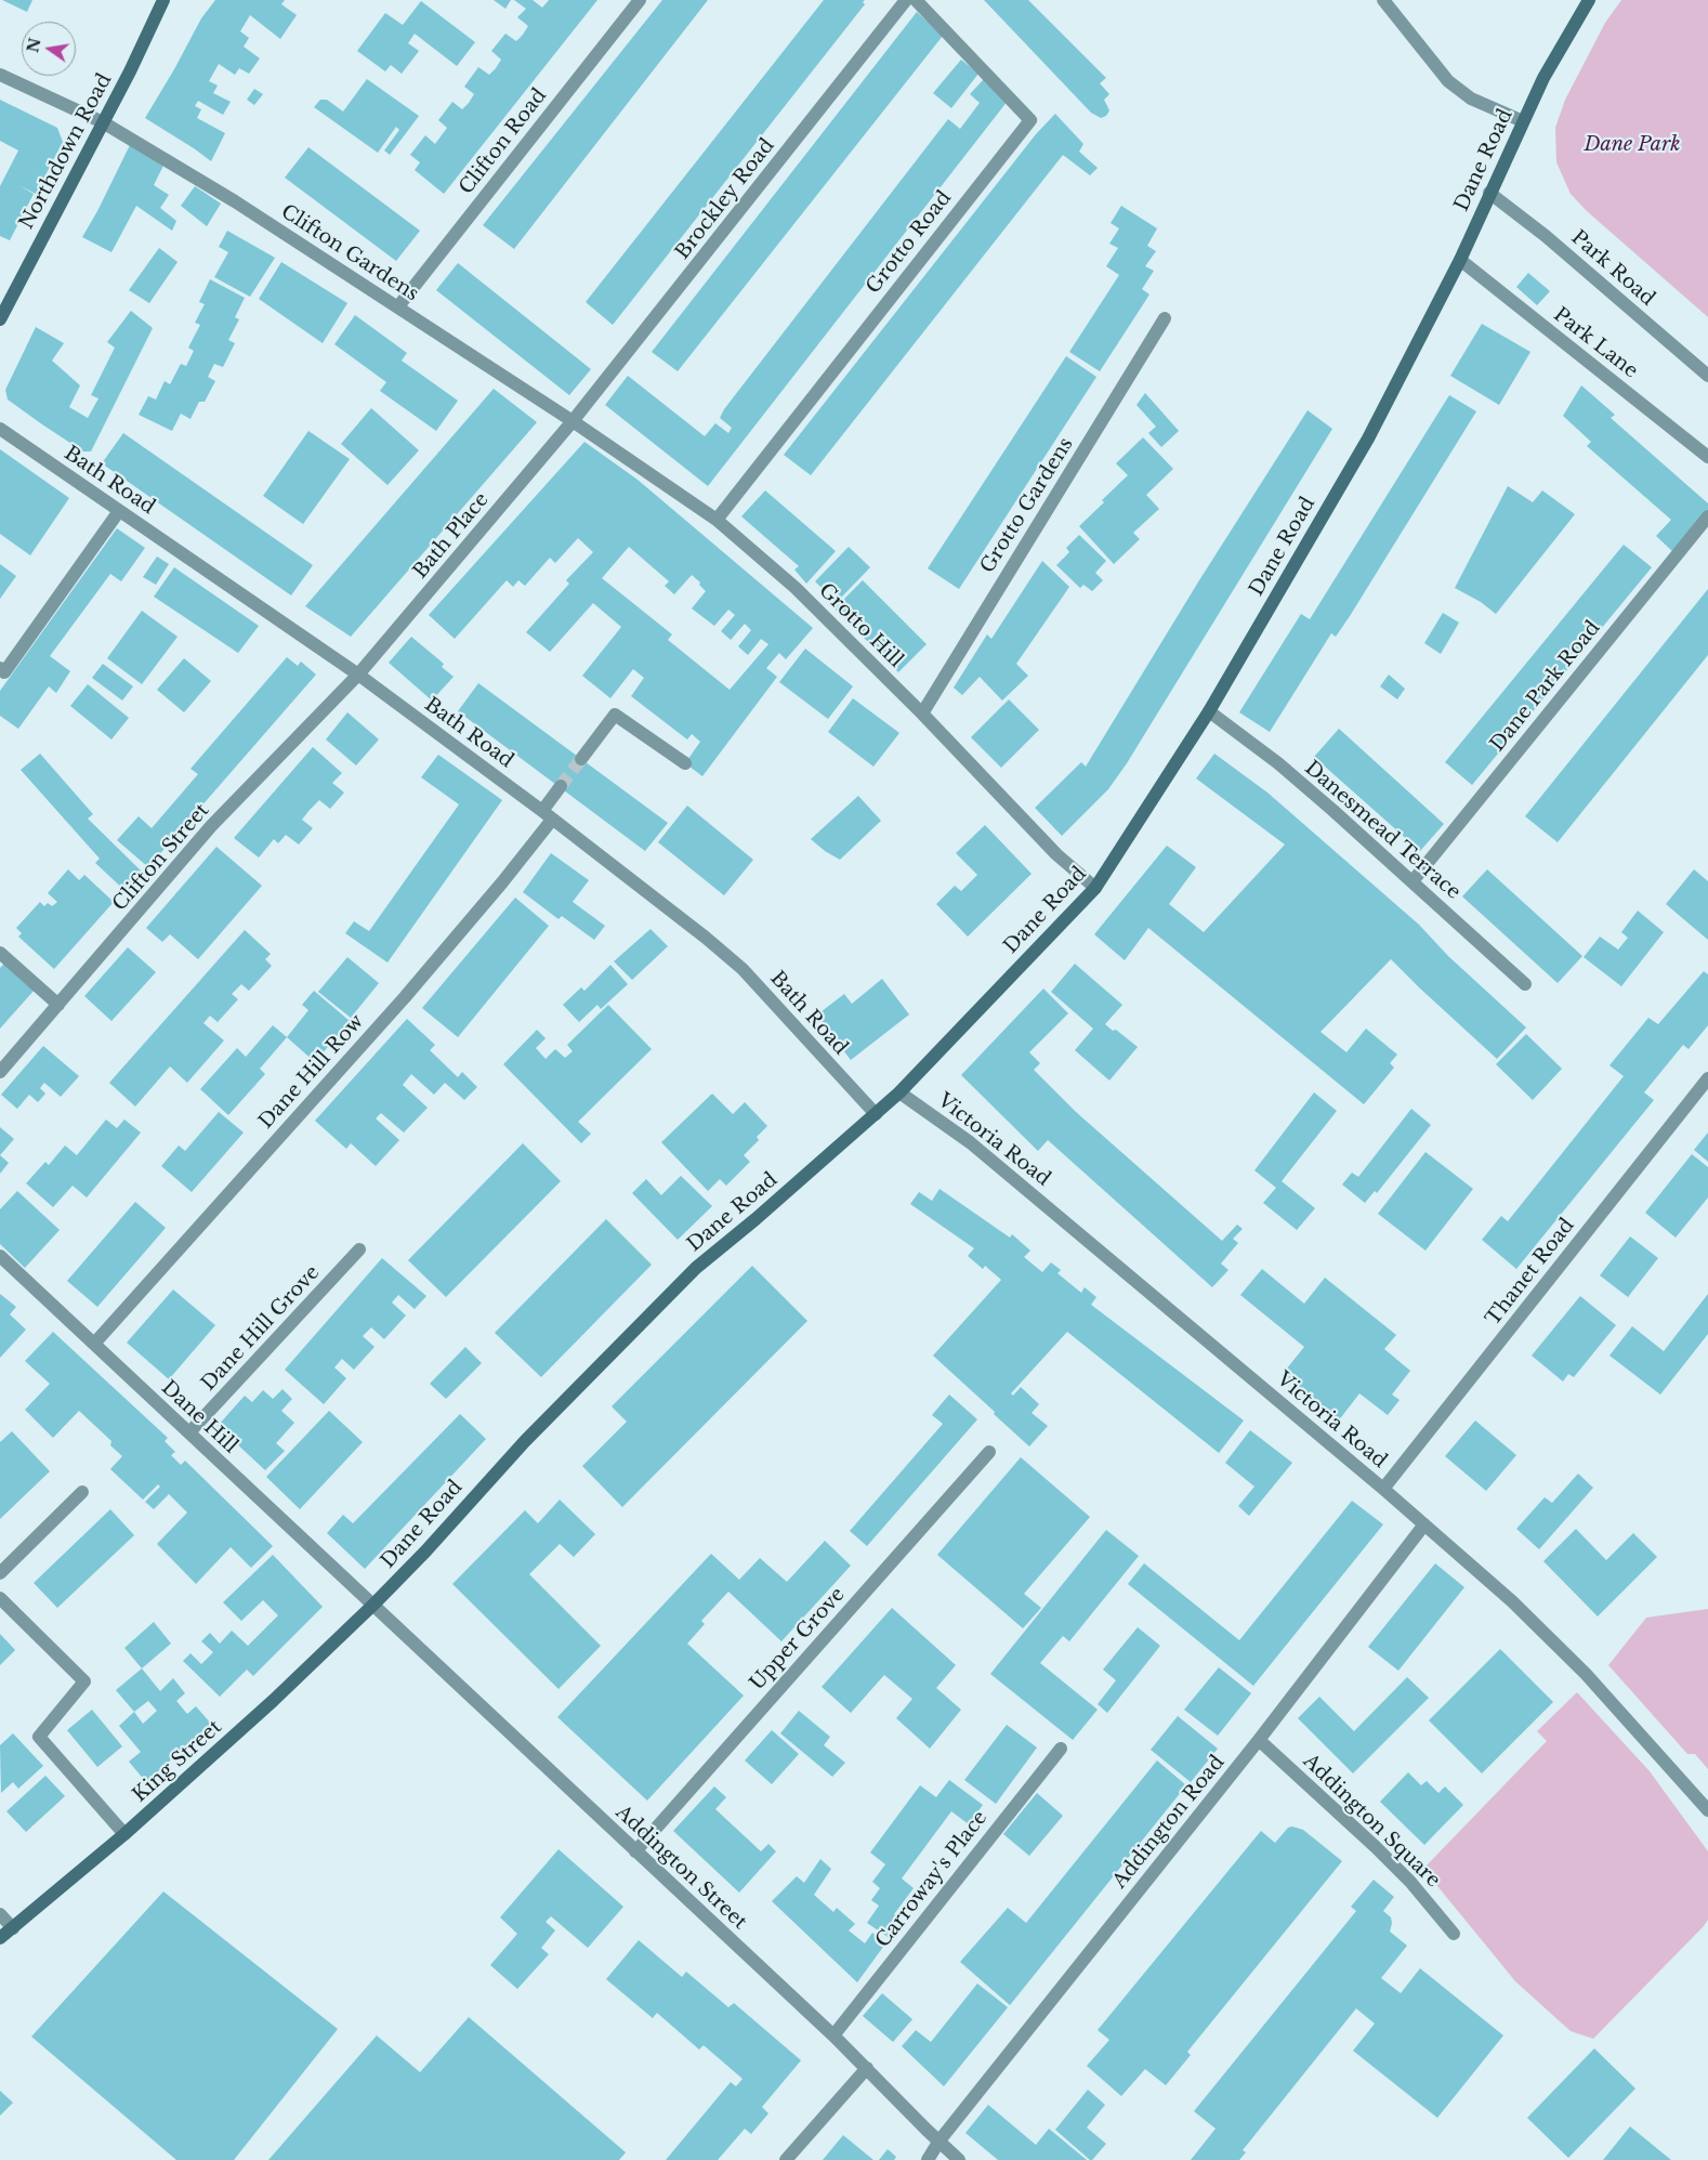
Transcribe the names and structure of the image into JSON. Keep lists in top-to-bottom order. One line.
{"streets":{"street":["Clifton Road","Northdown Road","Dane Road","Brockley Road","Grotto Road","Clifton Gardens","Park Road","Park Lane","Bath Road","Grotto Gardens","Bath Place","Grotto Hill","Dane Park Road","Danesmead Terrace","Clifton Street","Dane Hill Row","Victoria Road","Thanet Road","Dane Hill Grove","Dane Hill","Upper Grove","King Street","Addington Square","Addington Road","Addington Street","Carroway's Place"]},"crossings":[["Clifton Road","Clifton Gardens"],["Northdown Road","Clifton Gardens"],["Dane Road","Park Road"],["Dane Road","Park Lane"],["Dane Road","Bath Road"],["Dane Road","Grotto Hill"],["Dane Road","Danesmead Terrace"],["Dane Road","Victoria Road"],["Dane Road","Dane Hill"],["Dane Road","King Street"],["Dane Road","Addington Street"],["Brockley Road","Clifton Gardens"],["Brockley Road","Bath Place"],["Brockley Road","Grotto Hill"],["Grotto Road","Grotto Hill"],["Clifton Gardens","Bath Place"],["Clifton Gardens","Grotto Hill"],["Bath Road","Bath Place"],["Bath Road","Clifton Street"],["Bath Road","Dane Hill Row"],["Grotto Gardens","Grotto Hill"],["Bath Place","Grotto Hill"],["Bath Place","Clifton Street"],["Dane Park Road","Danesmead Terrace"],["Dane Hill Row","Dane Hill"],["Victoria Road","Thanet Road"],["Victoria Road","Addington Road"],["Dane Hill Grove","Dane Hill"],["Dane Hill","King Street"],["Dane Hill","Addington Street"],["Upper Grove","Addington Street"],["King Street","Addington Street"],["Addington Square","Addington Road"],["Addington Road","Addington Street"],["Addington Street","Carroway's Place"]],"parks":["Dane Park"],"north":"left"}
